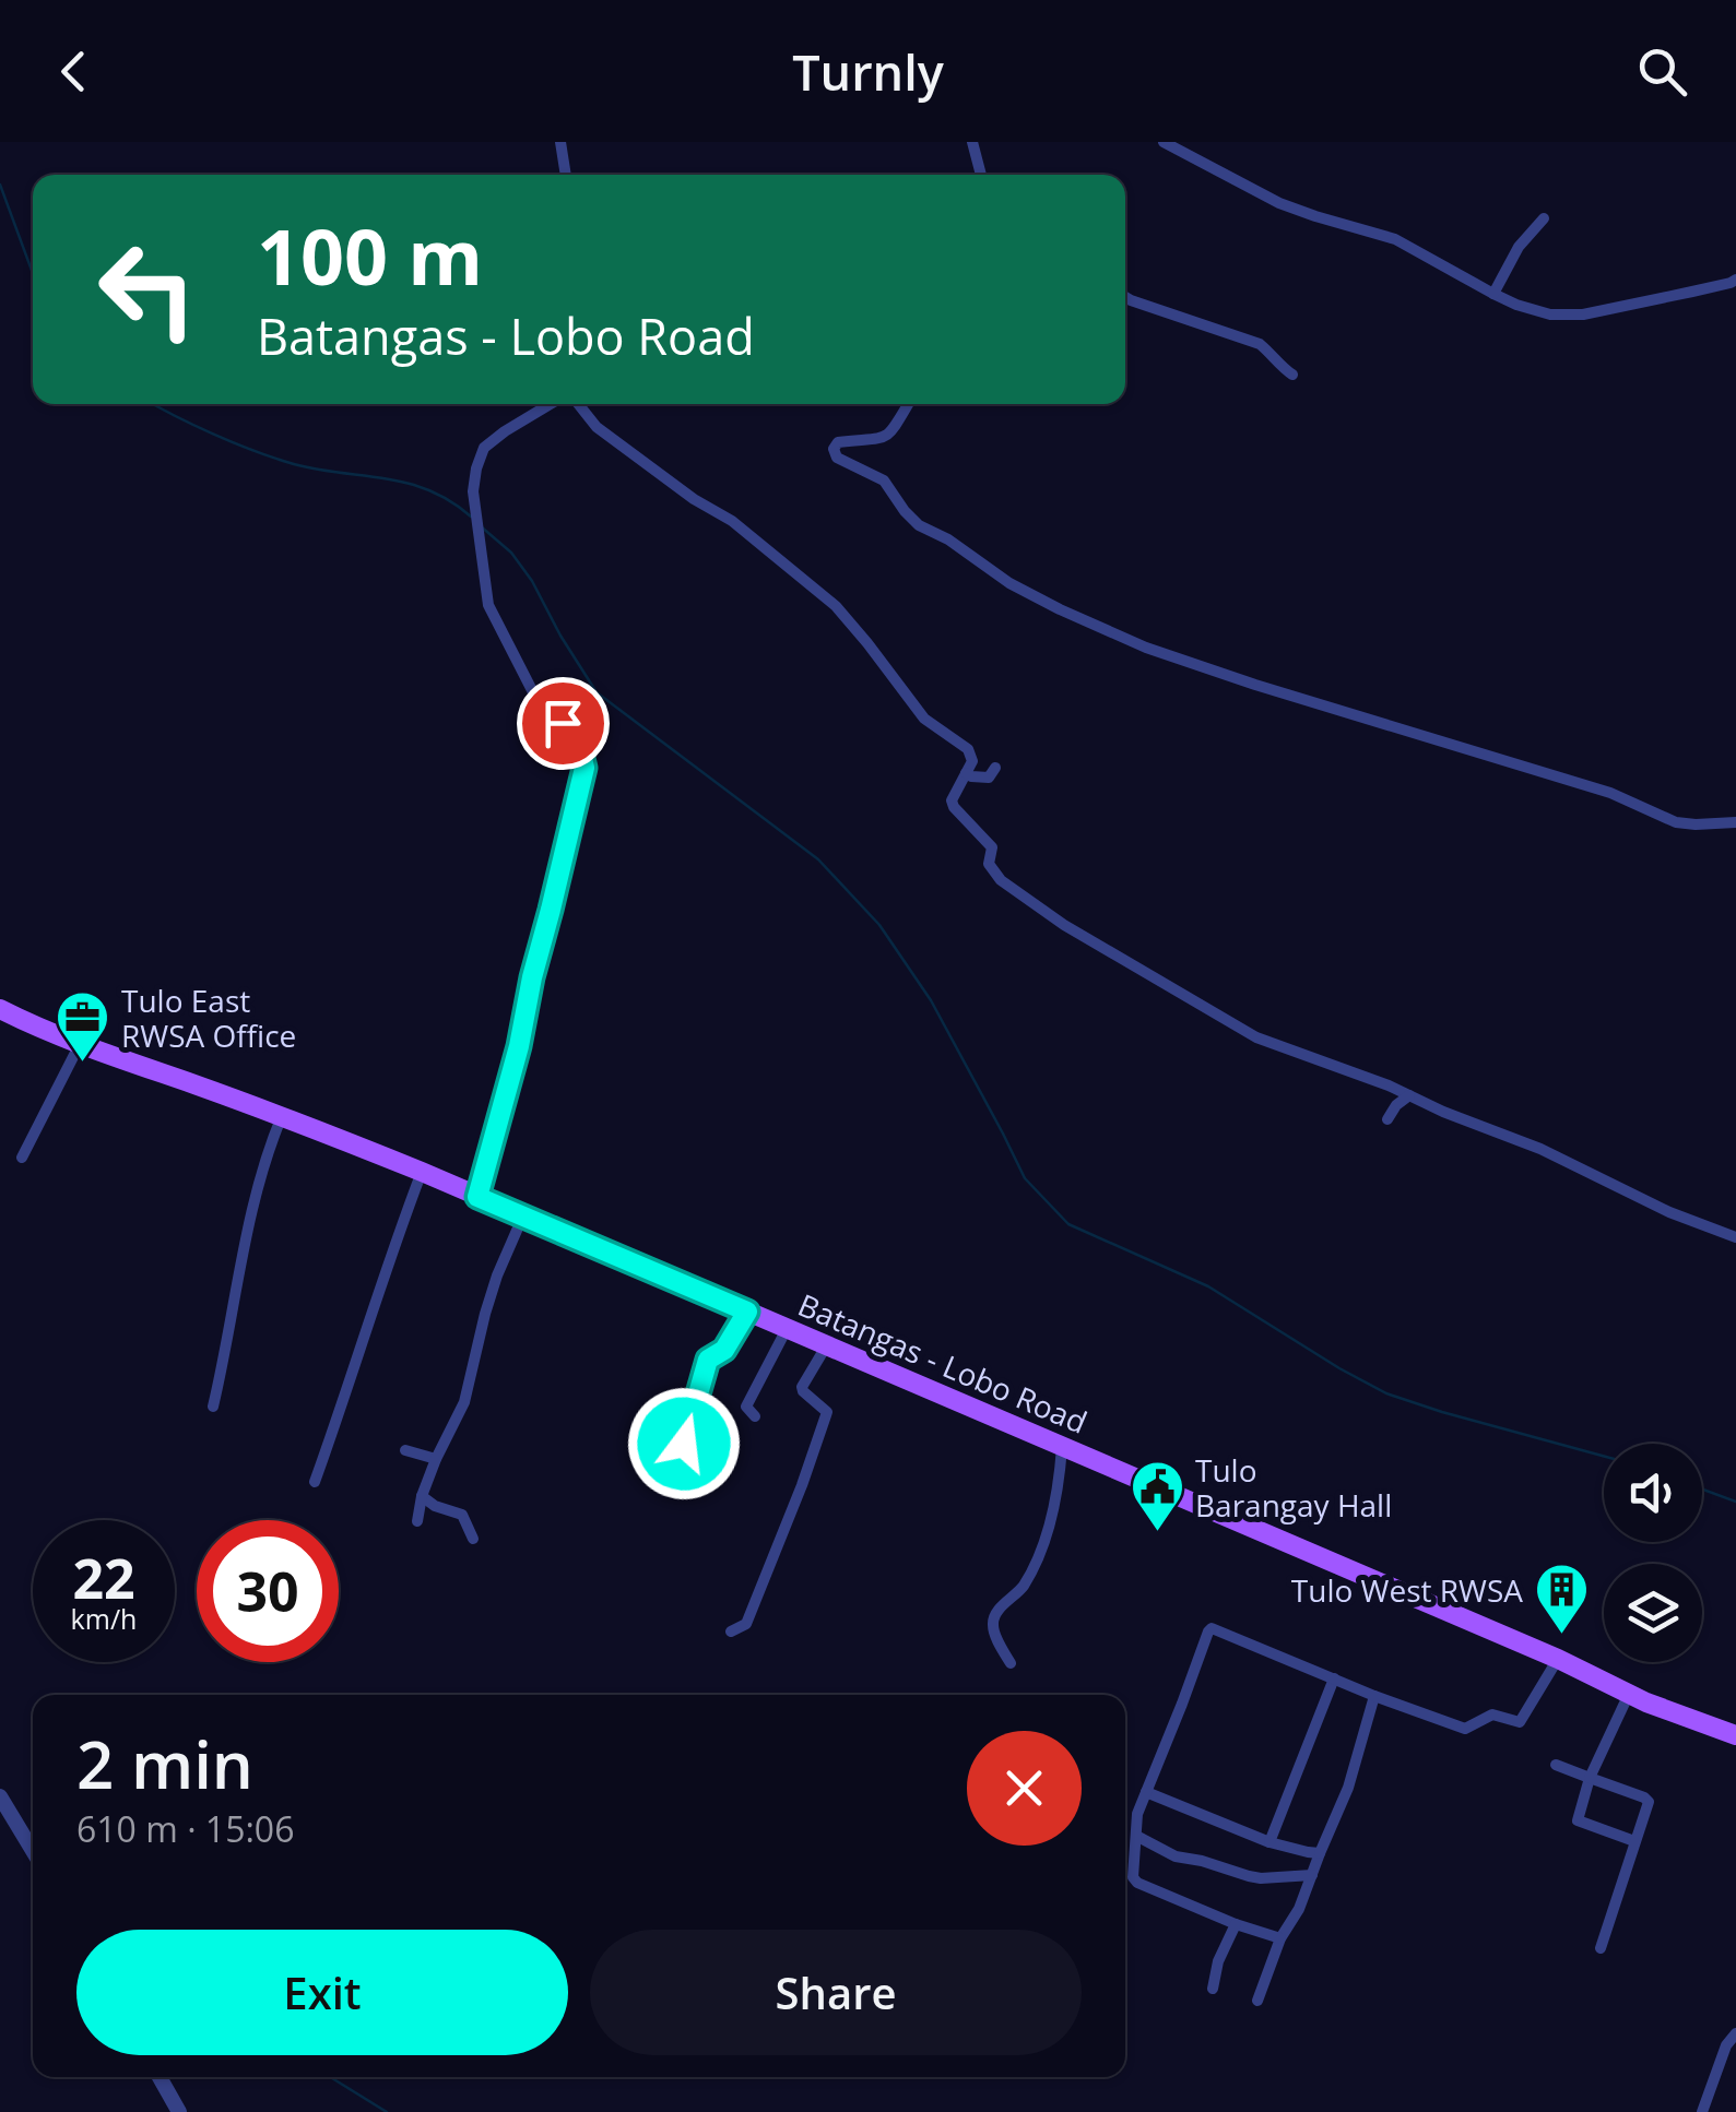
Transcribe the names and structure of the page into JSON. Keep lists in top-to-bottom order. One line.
{"streets":{"main road":["Batangas - Lobo Road"]},"places":{"office":["Tulo East RWSA Office"],"public building":["Tulo Barangay Hall"],"building":["Tulo West RWSA"]},"page":{"header":"Turnly","turn":["100 m","Batangas - Lobo Road"],"speed":"22 km/h","limit":"30","heading":["2 min","610 m · 15:06"],"buttons":["Exit","Share"]}}
